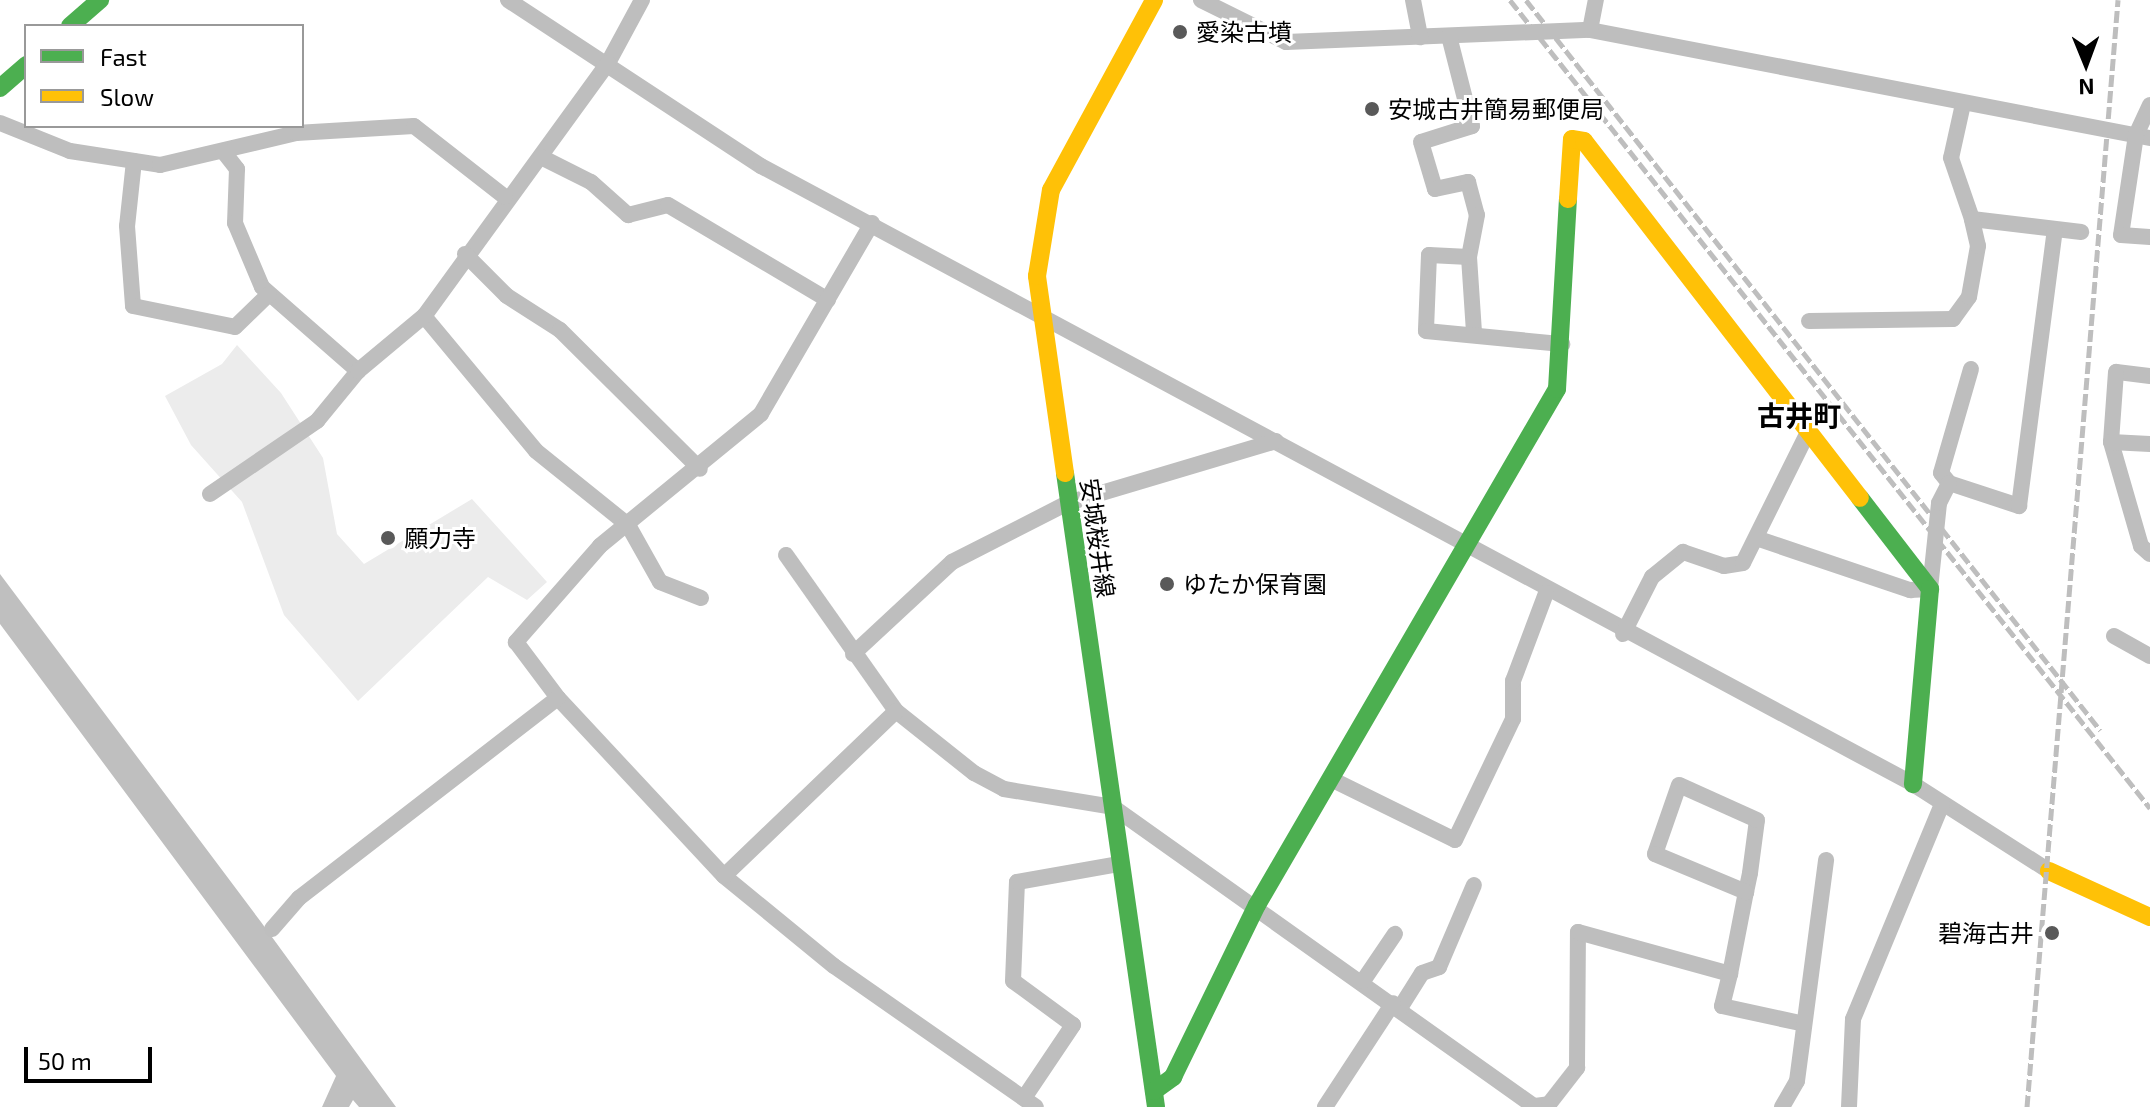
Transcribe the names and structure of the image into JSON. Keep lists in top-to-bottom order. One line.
{"streets":{"street":["安城桜井線"]},"districts":["古井町"],"places":["愛染古墳","安城古井簡易郵便局","願力寺","ゆたか保育園","碧海古井"],"legend":["Fast","Slow"],"scale_bar":"50 m","north":"bottom"}
